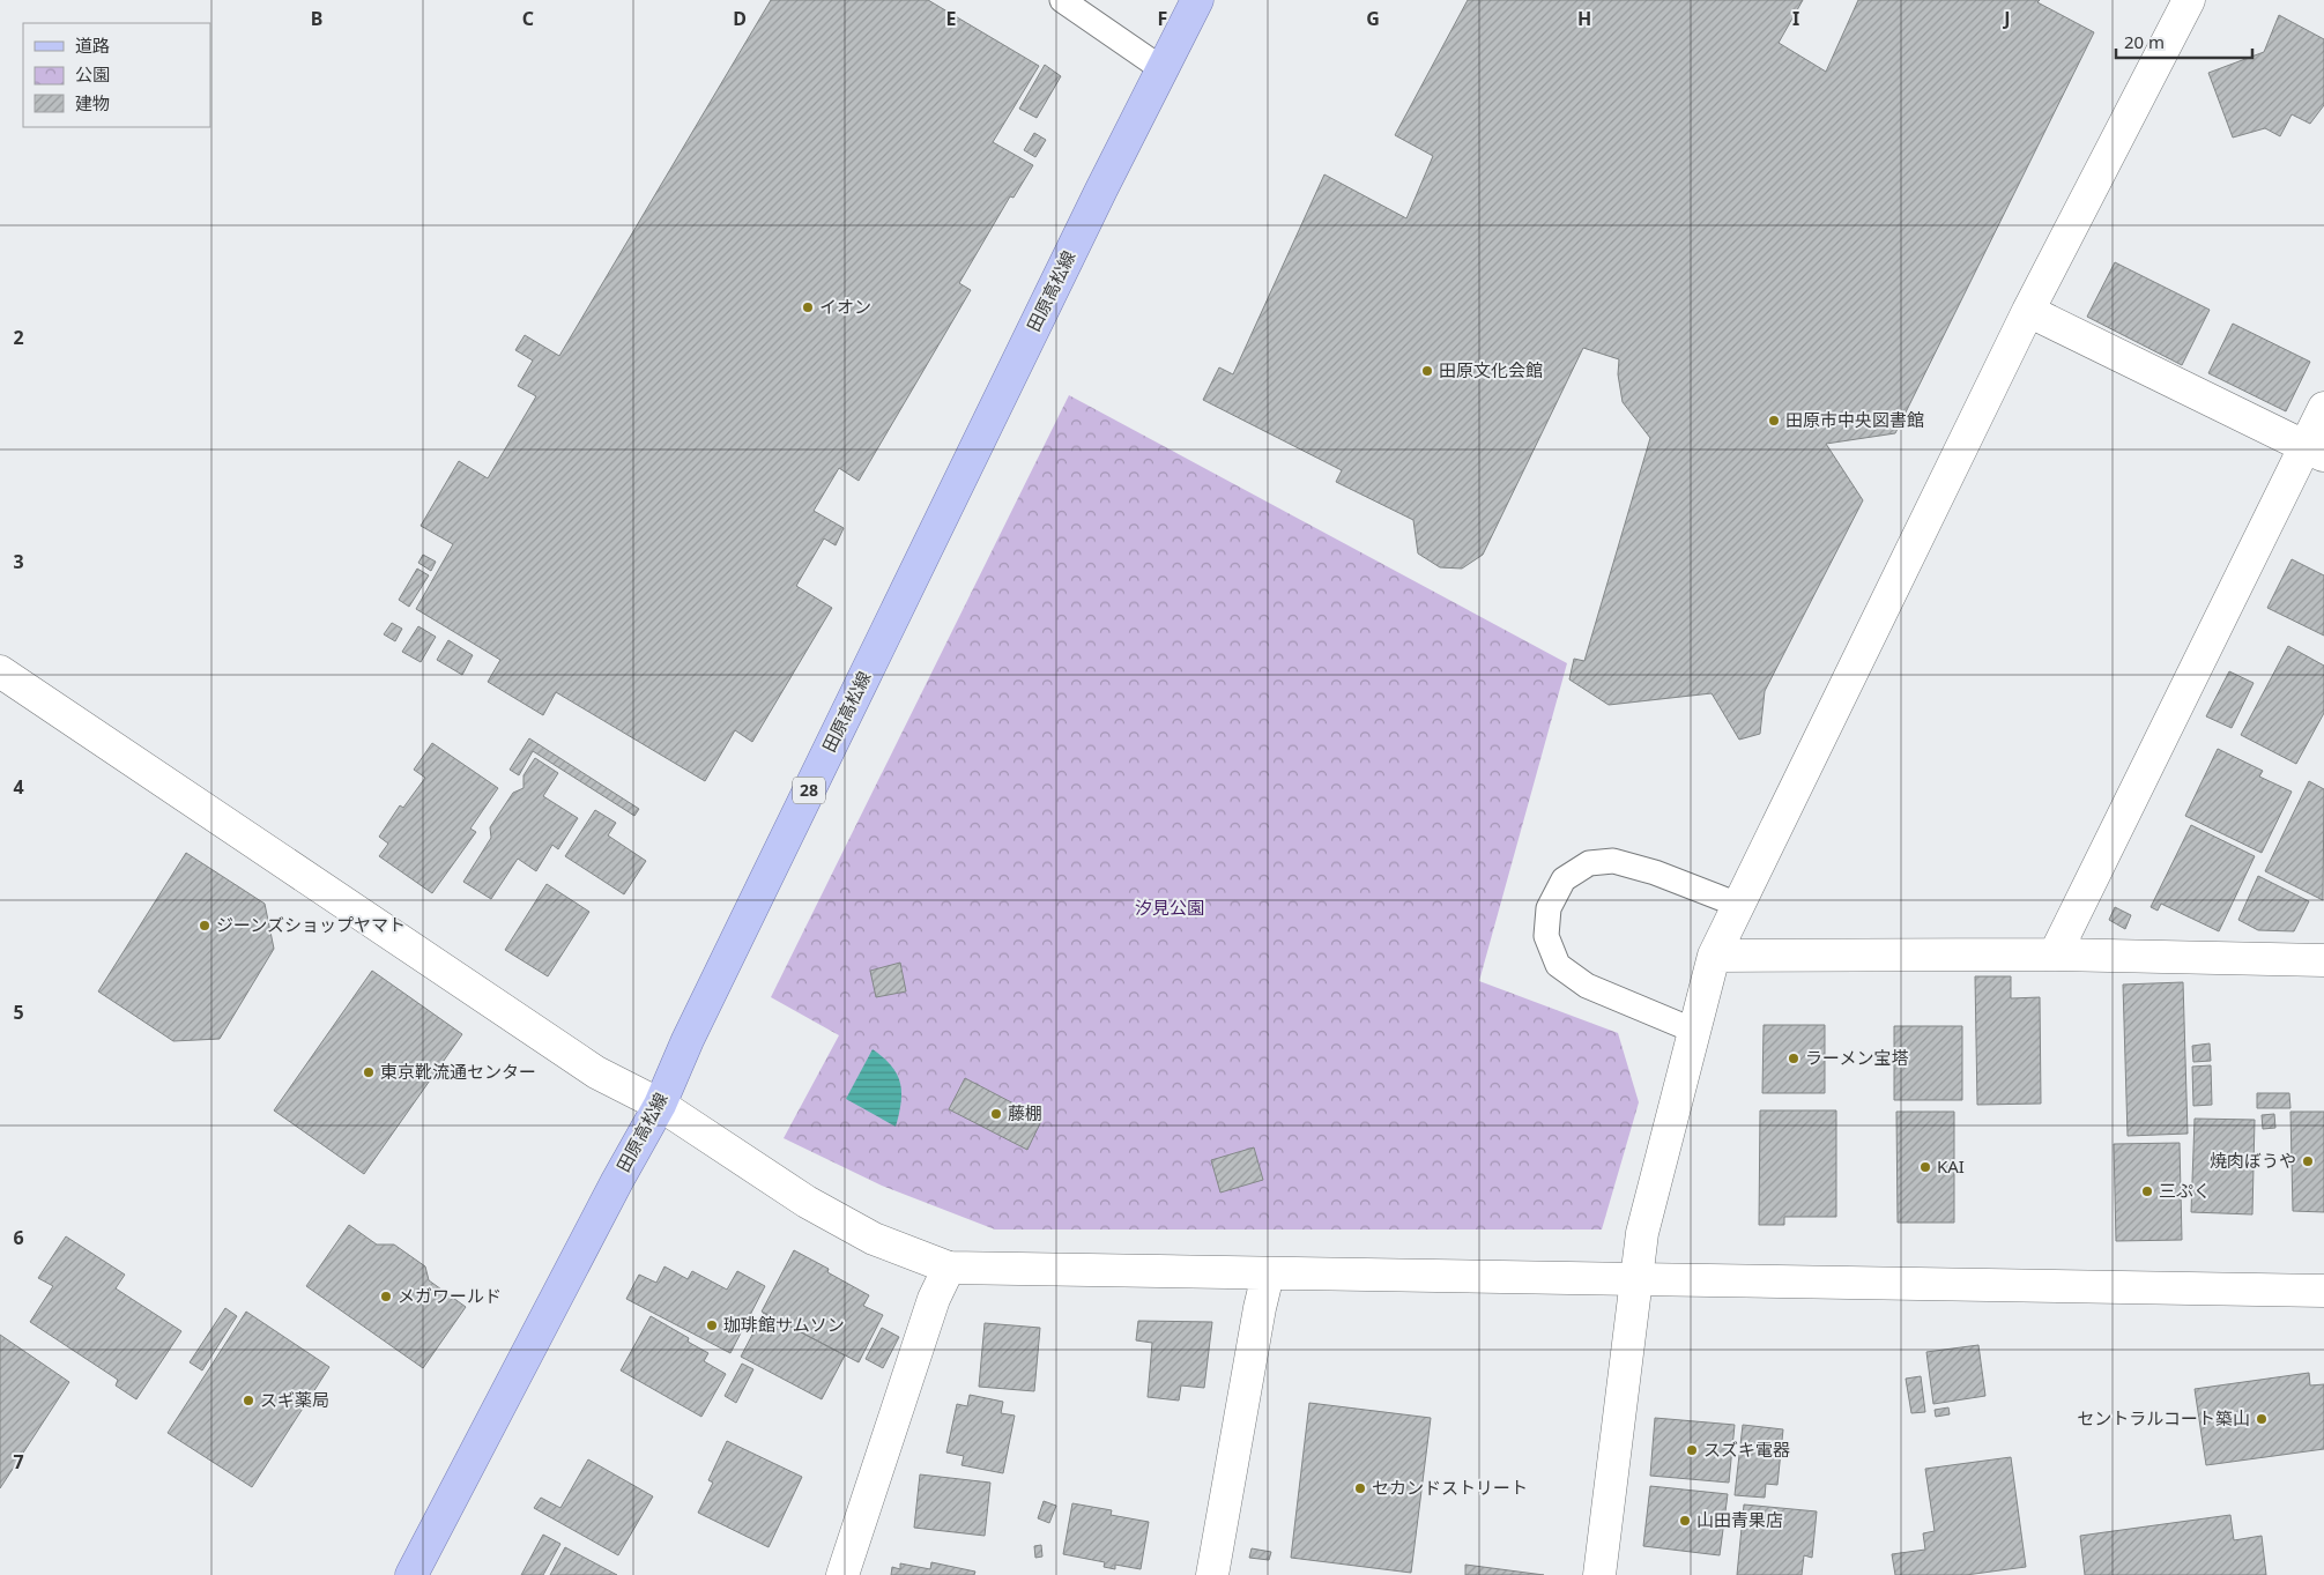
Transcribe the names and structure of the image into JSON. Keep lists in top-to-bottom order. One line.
{"streets":{"main road":["田原高松線","28"]},"parks":["汐見公園"],"places":["イオン","田原文化会館","田原市中央図書館","ジーンズショップヤマト","ラーメン宝塔","東京靴流通センター","藤棚","焼肉ぼうや","KAI","三ぷく","メガワールド","珈琲館サムソン","スギ薬局","セントラルコート築山","スズキ電器","セカンドストリート","山田青果店"],"legend":["道路","公園","建物"],"scale_bar":"20 m","grid":{"columns":["B","C","D","E","F","G","H","I","J"],"rows":["2","3","4","5","6","7"]}}
